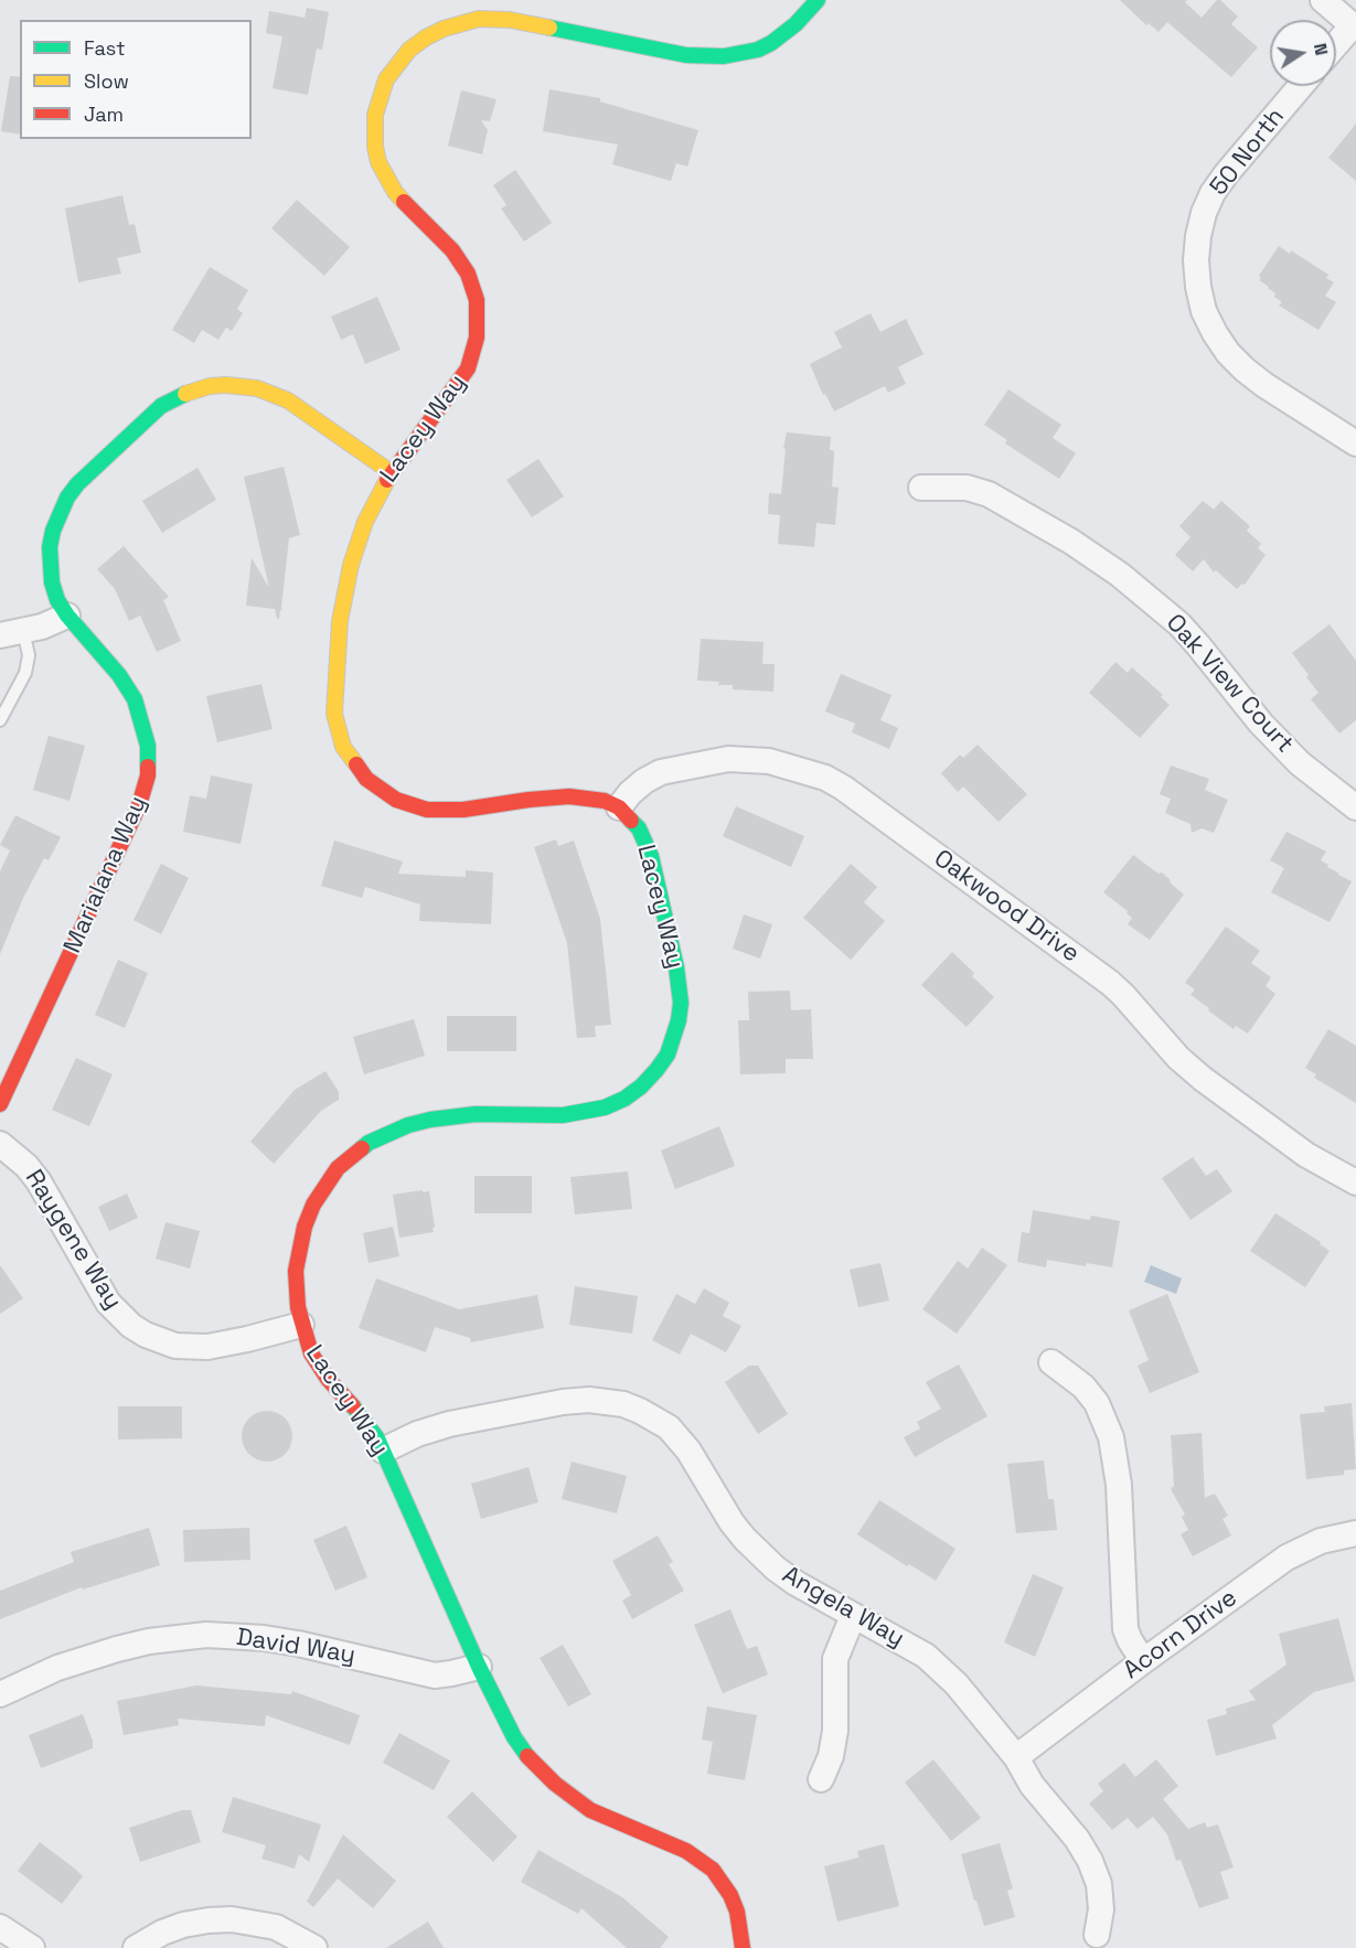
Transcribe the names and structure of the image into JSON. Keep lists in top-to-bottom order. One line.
{"streets":{"street":["50 North","Lacey Way","Oak View Court","Marialana Way","Oakwood Drive","Raygene Way","Angela Way","Acorn Drive","David Way"]},"crossings":[["Lacey Way","Marialana Way"],["Lacey Way","Oakwood Drive"],["Lacey Way","Raygene Way"],["Lacey Way","Angela Way"],["Lacey Way","David Way"],["Angela Way","Acorn Drive"]],"legend":["Fast","Slow","Jam"],"north":"right"}
